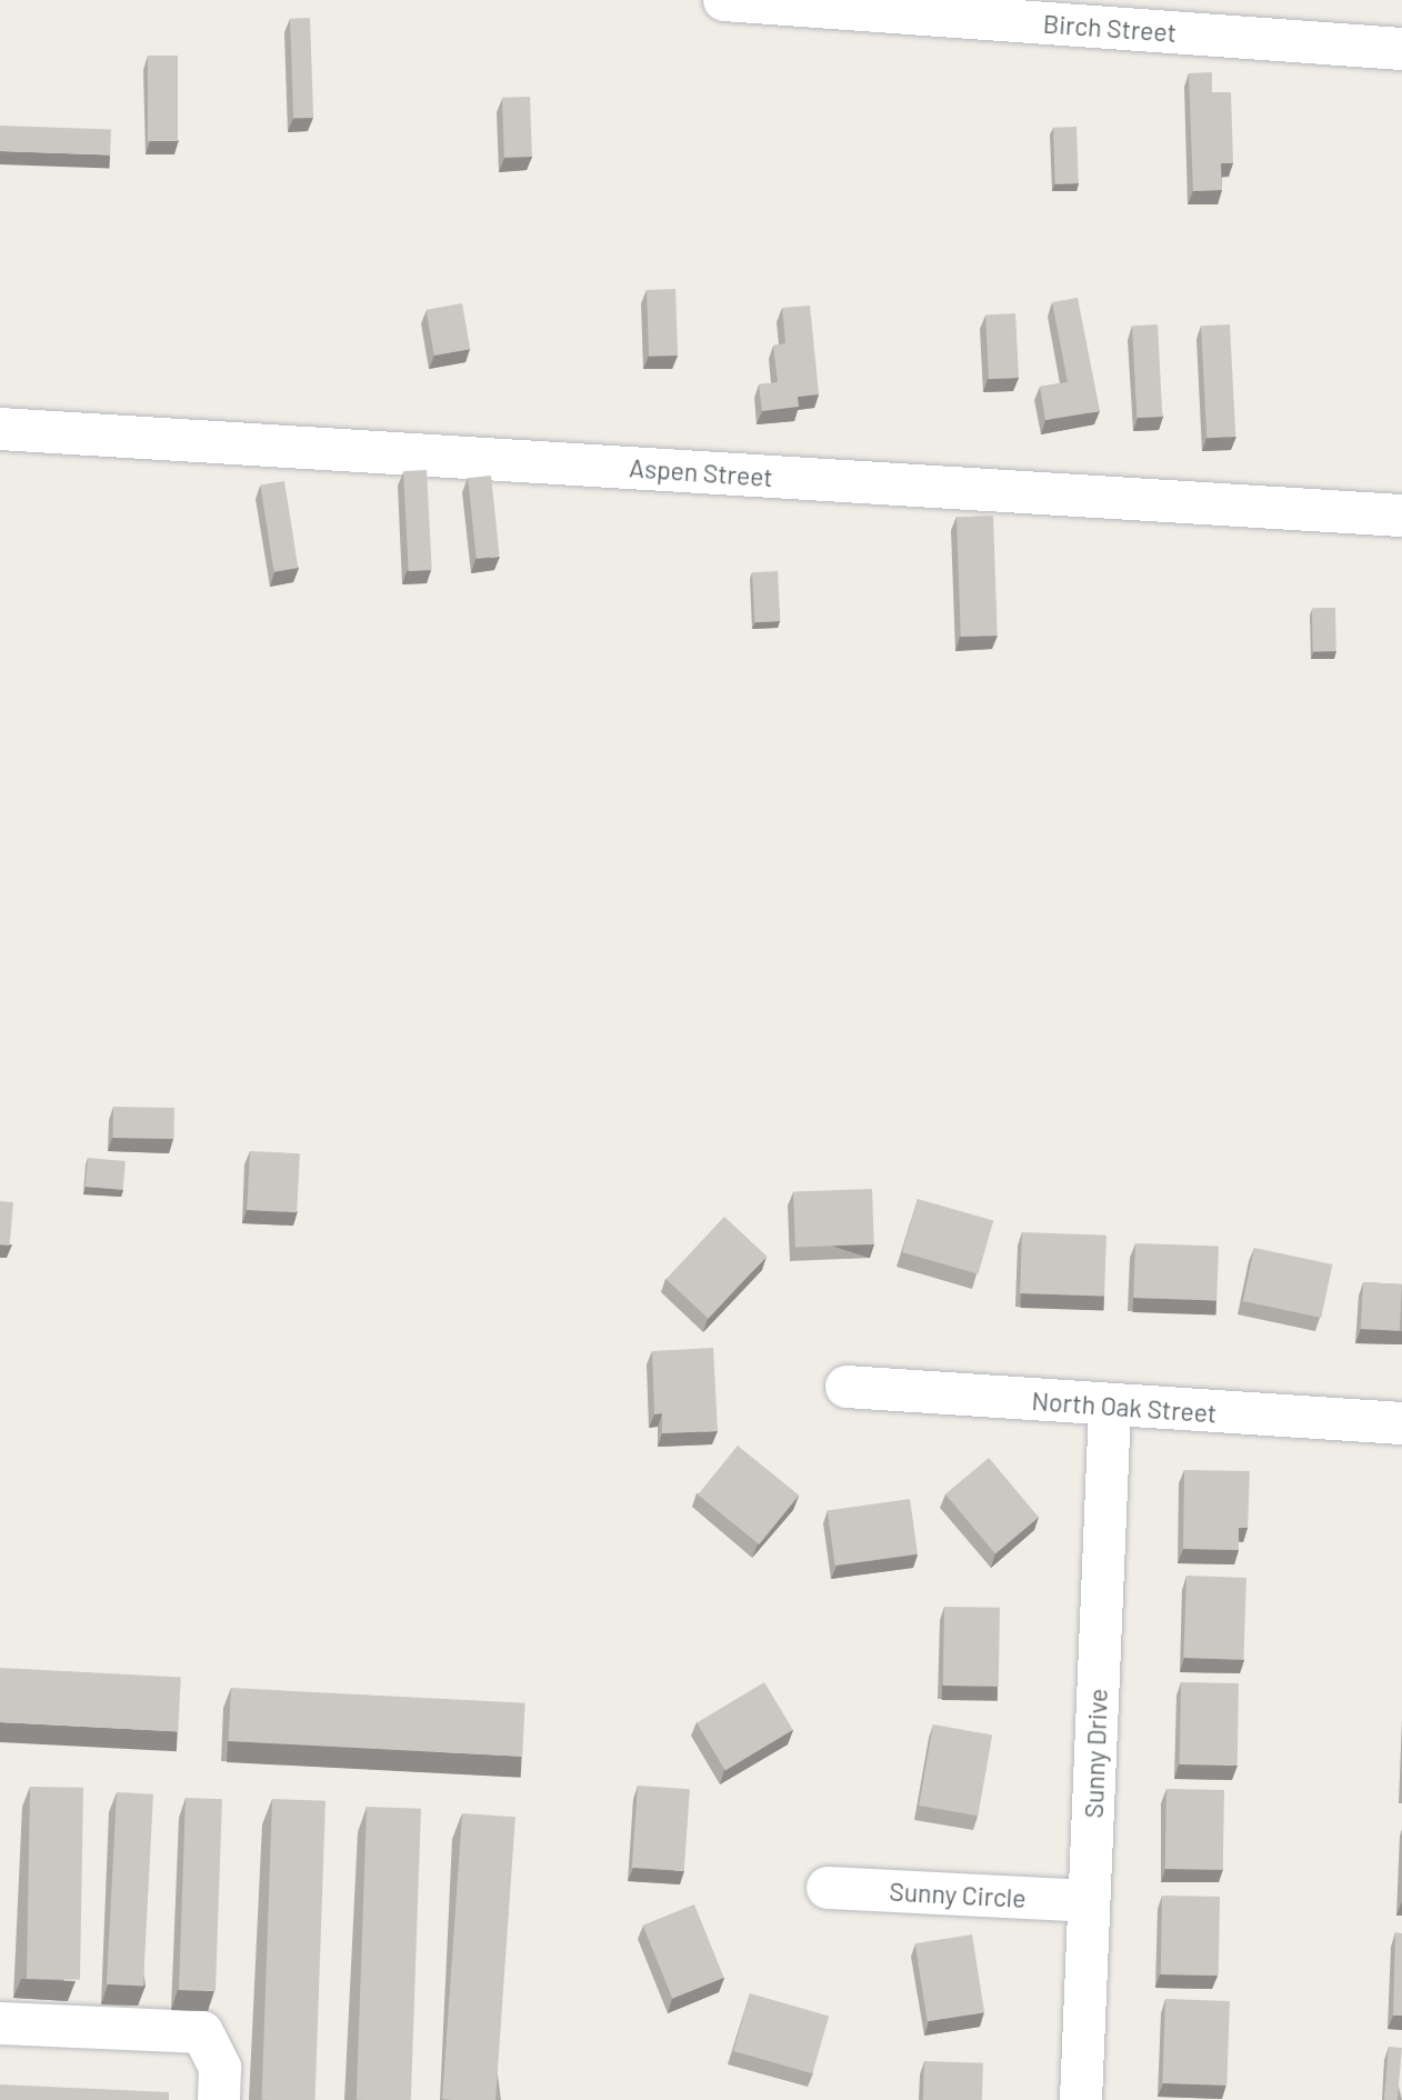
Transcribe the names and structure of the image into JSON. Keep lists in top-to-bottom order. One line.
{"streets":{"street":["Birch Street","Aspen Street","North Oak Street","Sunny Drive","Sunny Circle"]},"crossings":[["North Oak Street","Sunny Drive"],["Sunny Drive","Sunny Circle"]]}
